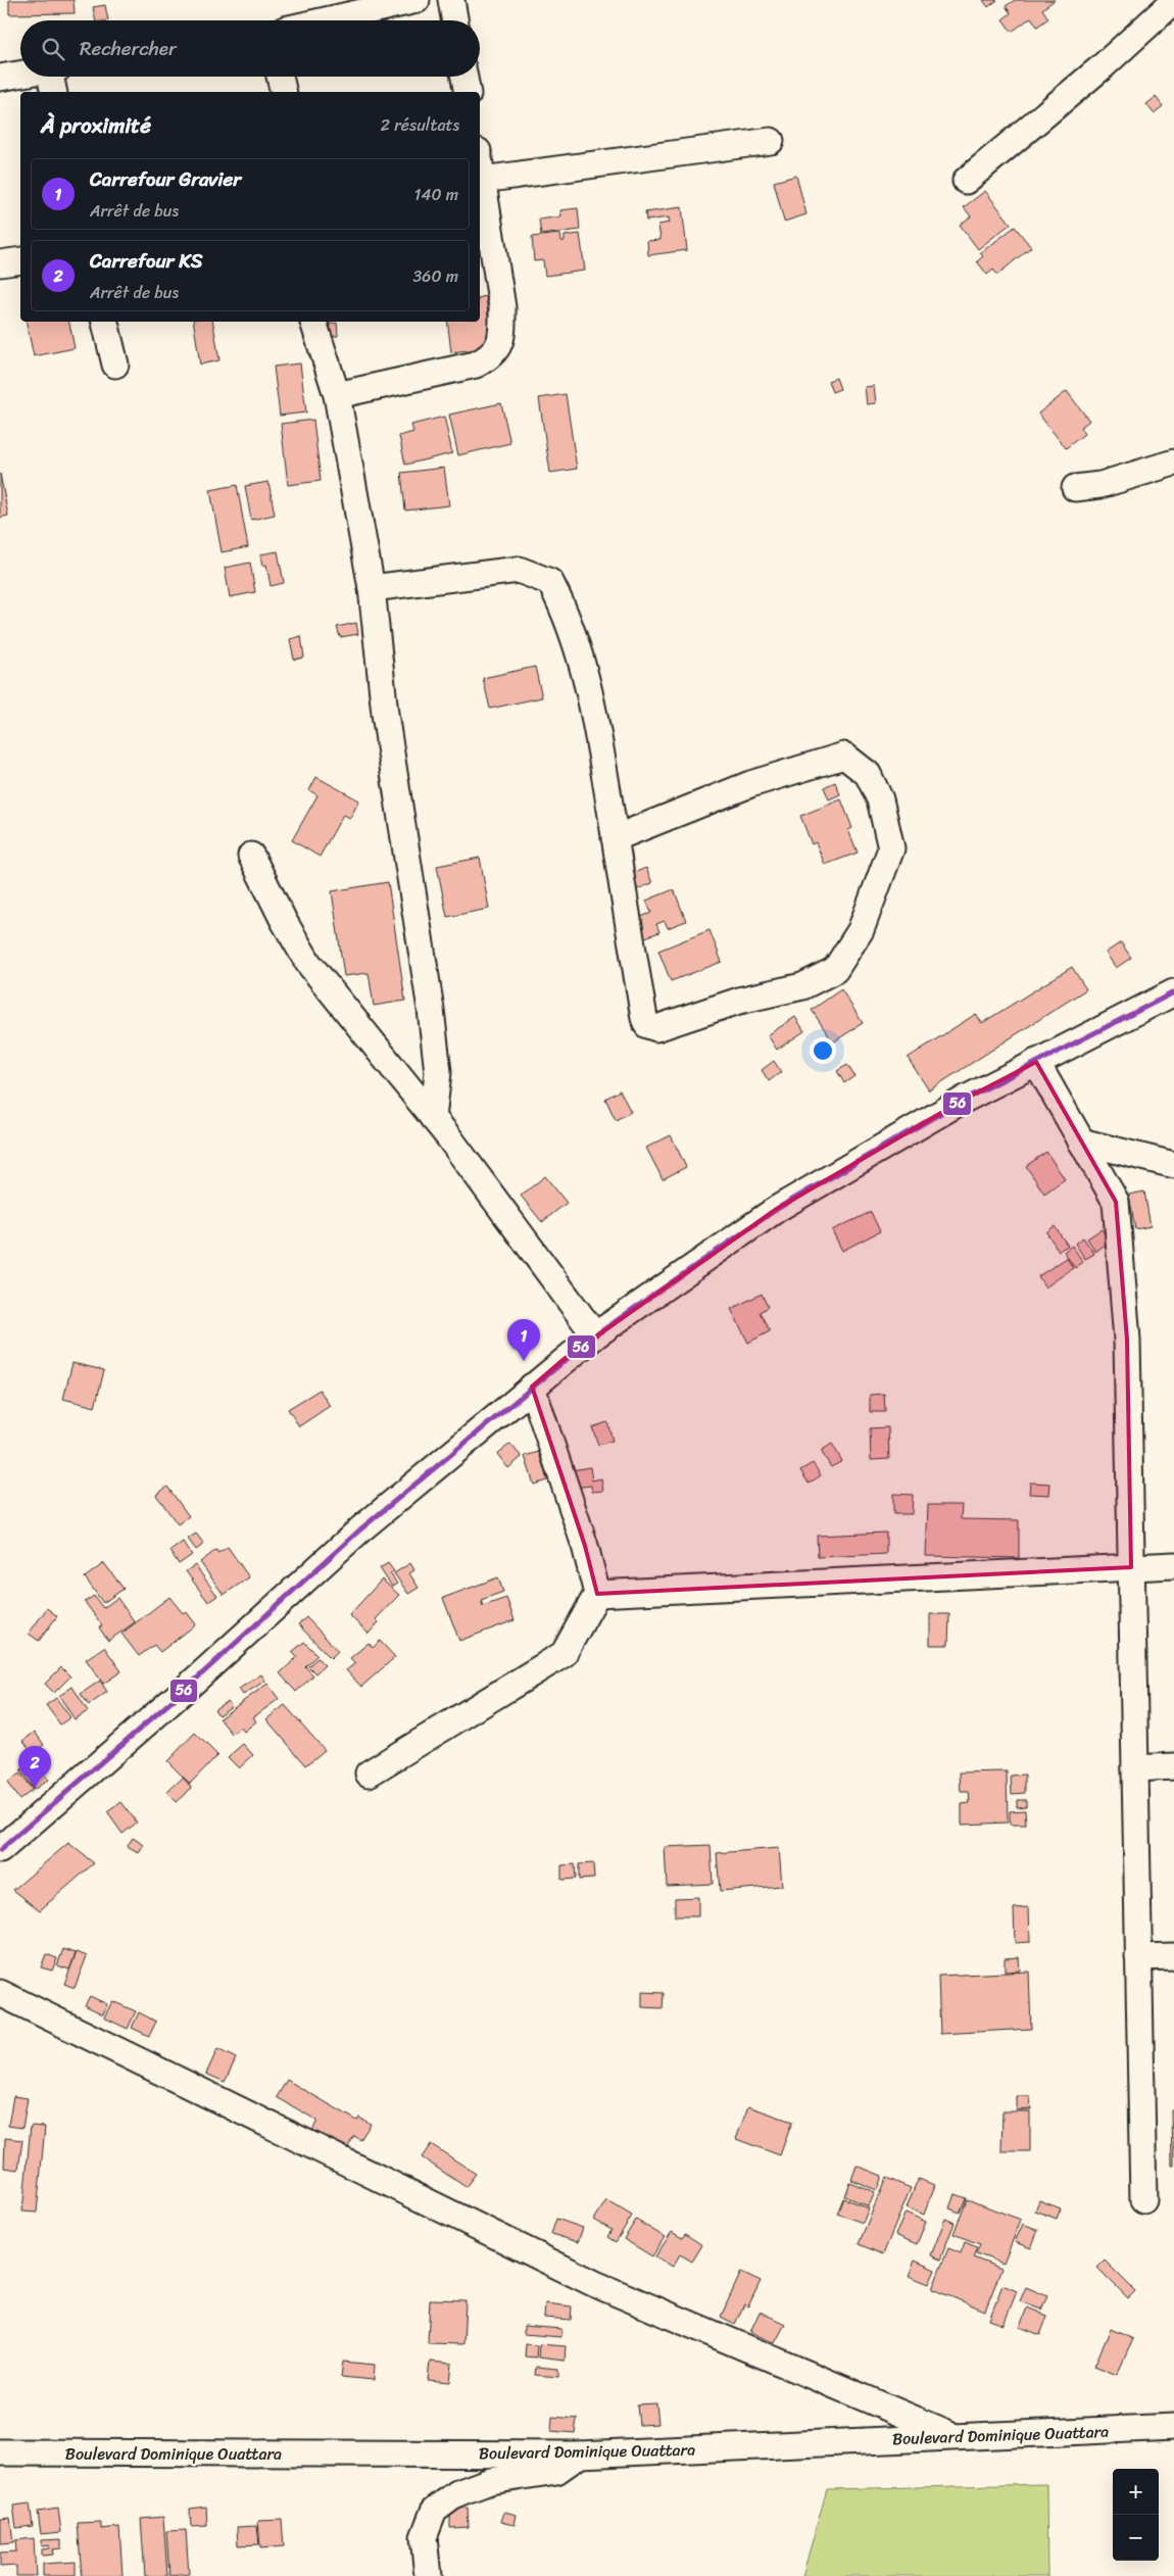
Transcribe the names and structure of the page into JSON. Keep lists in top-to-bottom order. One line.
{"streets":{"street":["Boulevard Dominique Ouattara"]},"lines":["transit line 56"],"page":{"search":"Rechercher","heading":["À proximité","2 résultats"],"list":[{"mark":"1","name":"Carrefour Gravier","note":"Arrêt de bus","value":"140 m"},{"mark":"2","name":"Carrefour KS","note":"Arrêt de bus","value":"360 m"}],"pins":["1","2"],"map_buttons":["+","−"]}}
